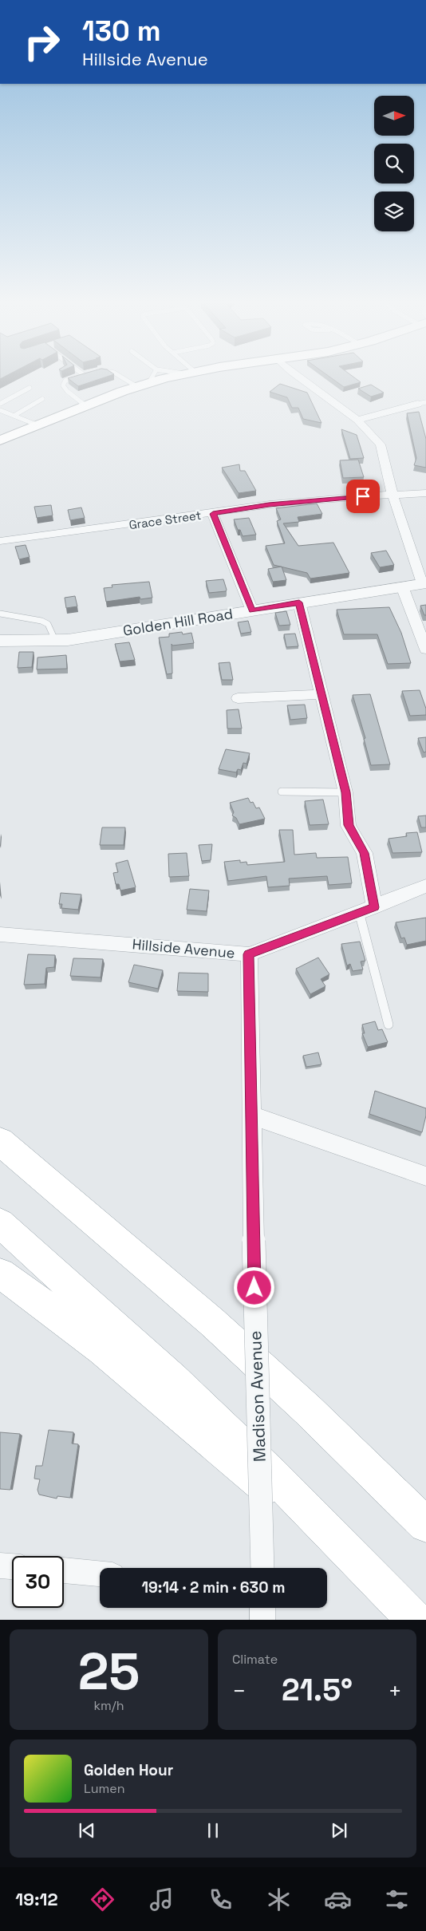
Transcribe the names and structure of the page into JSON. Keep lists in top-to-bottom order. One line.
{"streets":{"street":["Grace Street","Golden Hill Road","Hillside Avenue","Madison Avenue"]},"crossings":[["Hillside Avenue","Madison Avenue"]],"north":"right","page":{"turn":["130 m","Hillside Avenue"],"limit":"30","trip":"19:14 · 2 min · 630 m","tile":[["25","km/h"],"Climate"],"heat":["−","21.5°","+"],"song":["Golden Hour","Lumen"],"tabs":"19:12"}}
